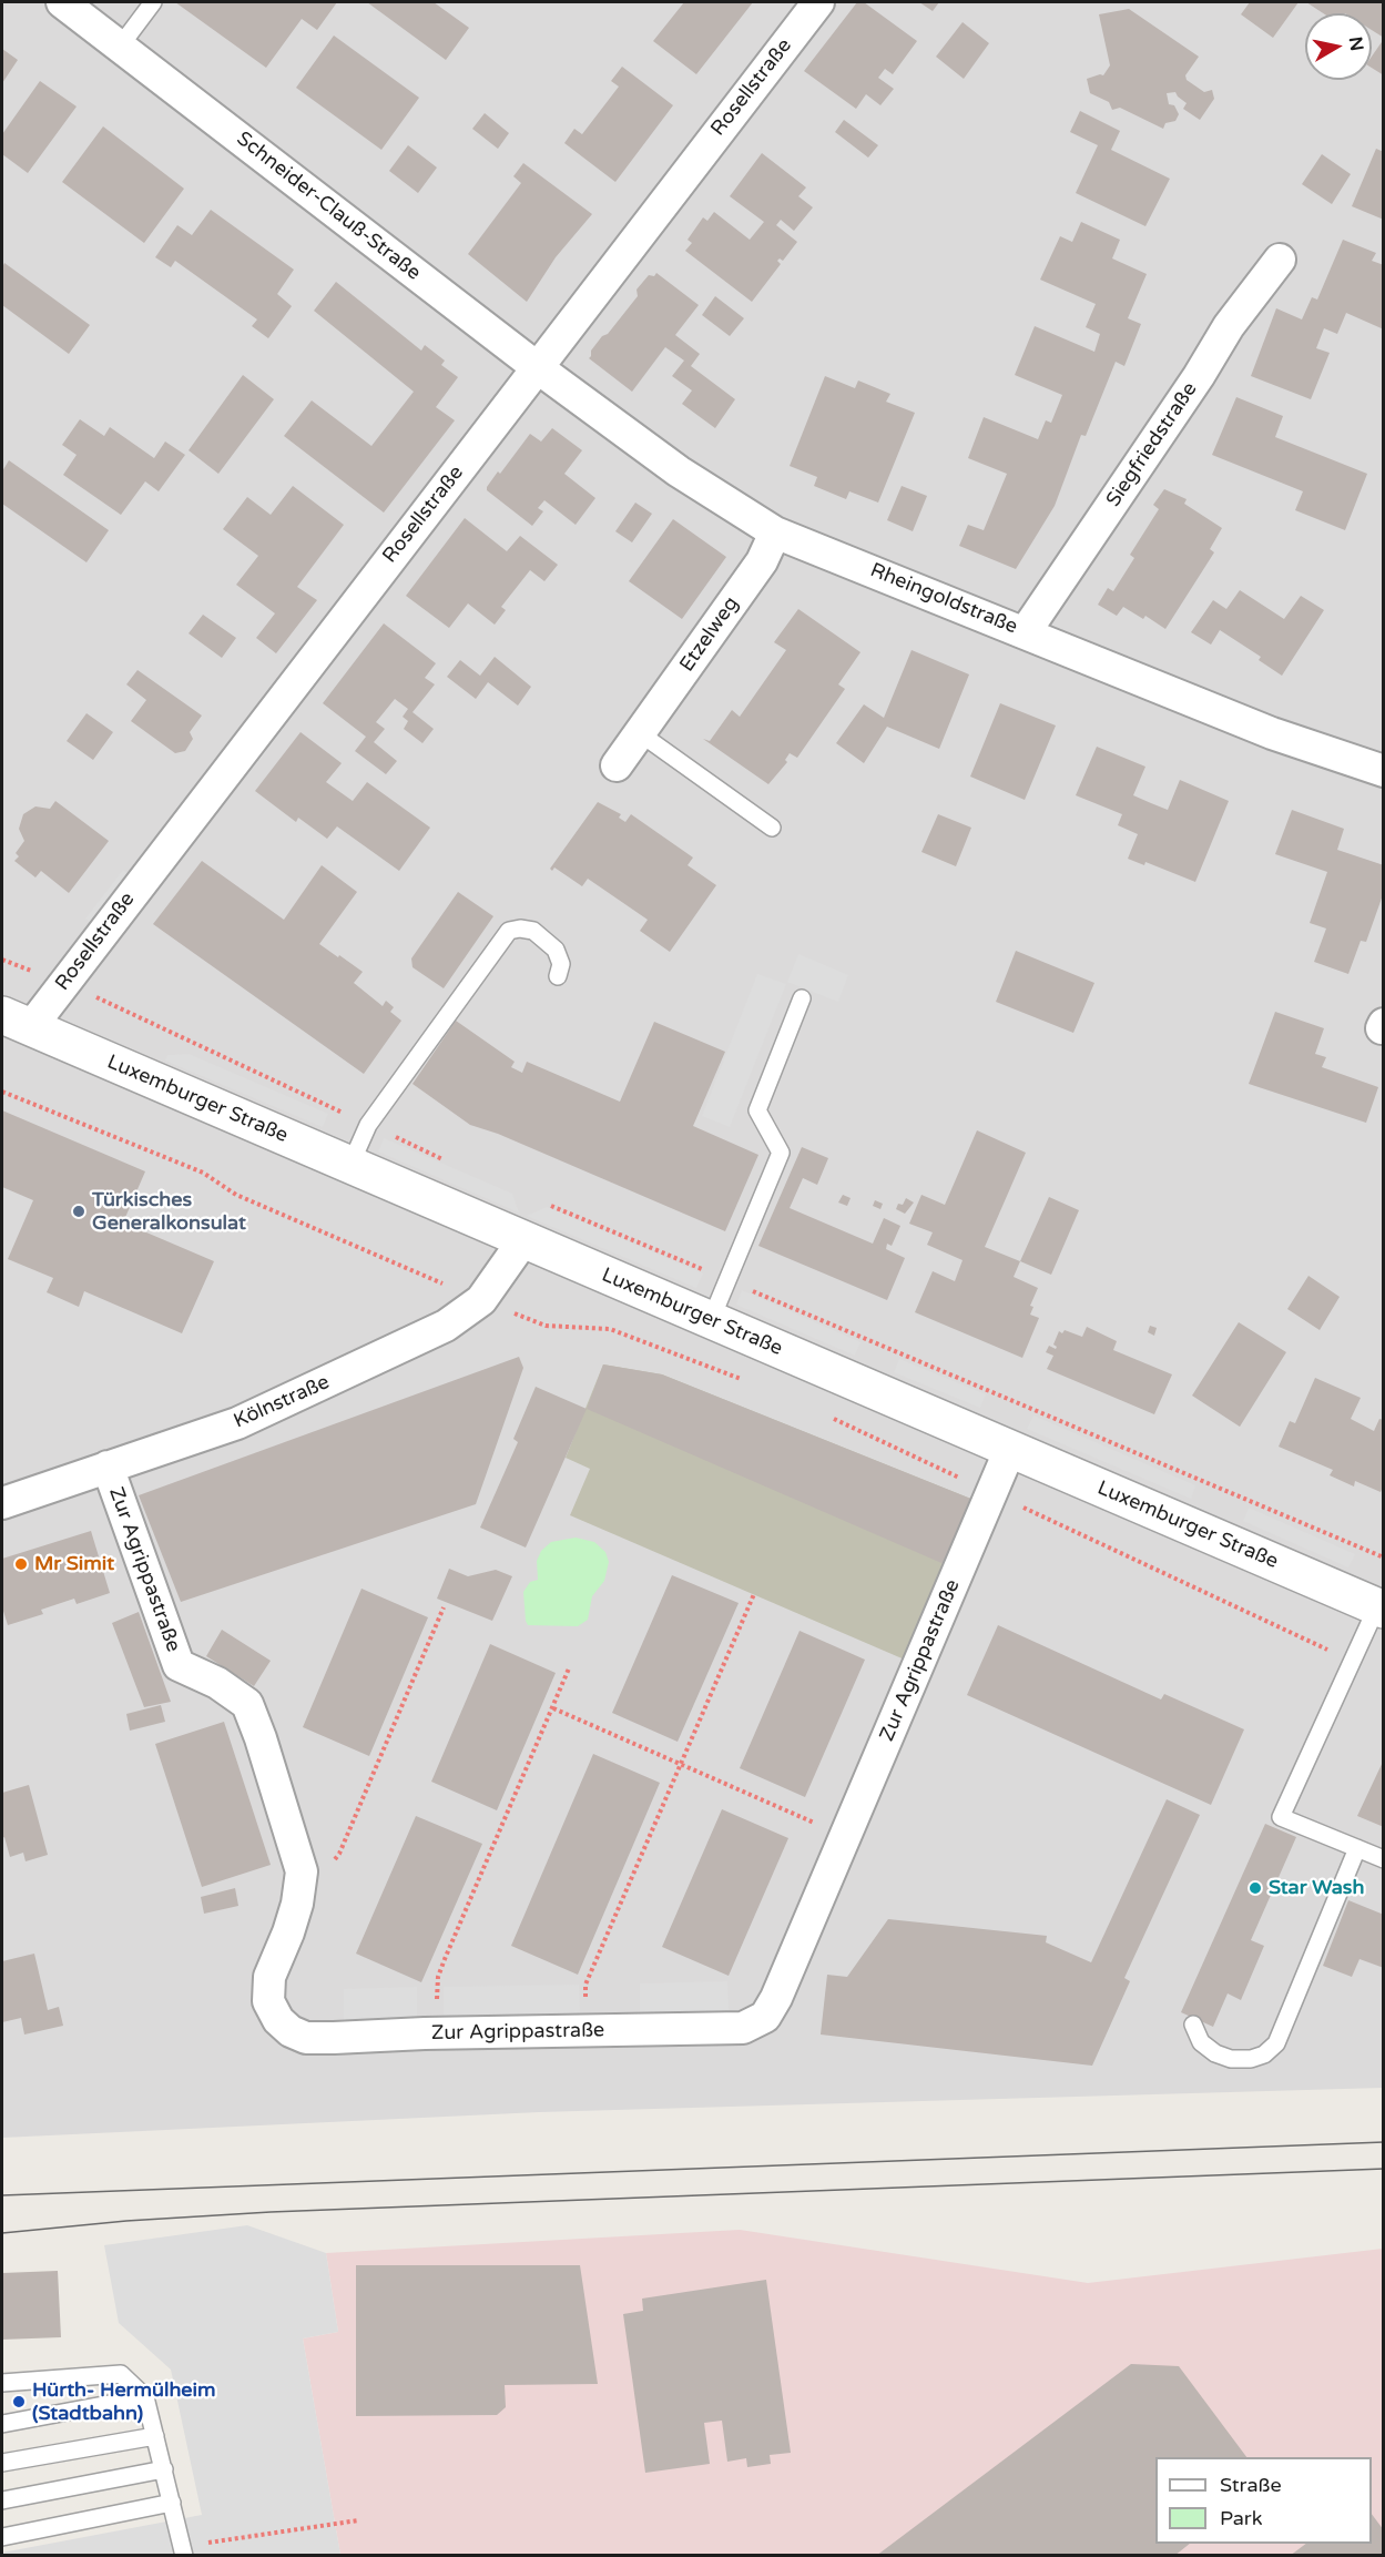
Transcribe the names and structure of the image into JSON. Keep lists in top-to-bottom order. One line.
{"streets":{"street":["Rosellstraße","Schneider-Clauß-Straße","Siegfriedstraße","Rheingoldstraße","Etzelweg","Luxemburger Straße","Kölnstraße","Zur Agrippastraße"]},"crossings":[["Rosellstraße","Schneider-Clauß-Straße"],["Rosellstraße","Rheingoldstraße"],["Rosellstraße","Luxemburger Straße"],["Schneider-Clauß-Straße","Rheingoldstraße"],["Siegfriedstraße","Rheingoldstraße"],["Rheingoldstraße","Etzelweg"],["Luxemburger Straße","Kölnstraße"],["Luxemburger Straße","Zur Agrippastraße"],["Kölnstraße","Zur Agrippastraße"]],"places":["Türkisches Generalkonsulat","Mr Simit","Star Wash","Hürth- Hermülheim (Stadtbahn)"],"legend":["Straße","Park"],"north":"right"}
